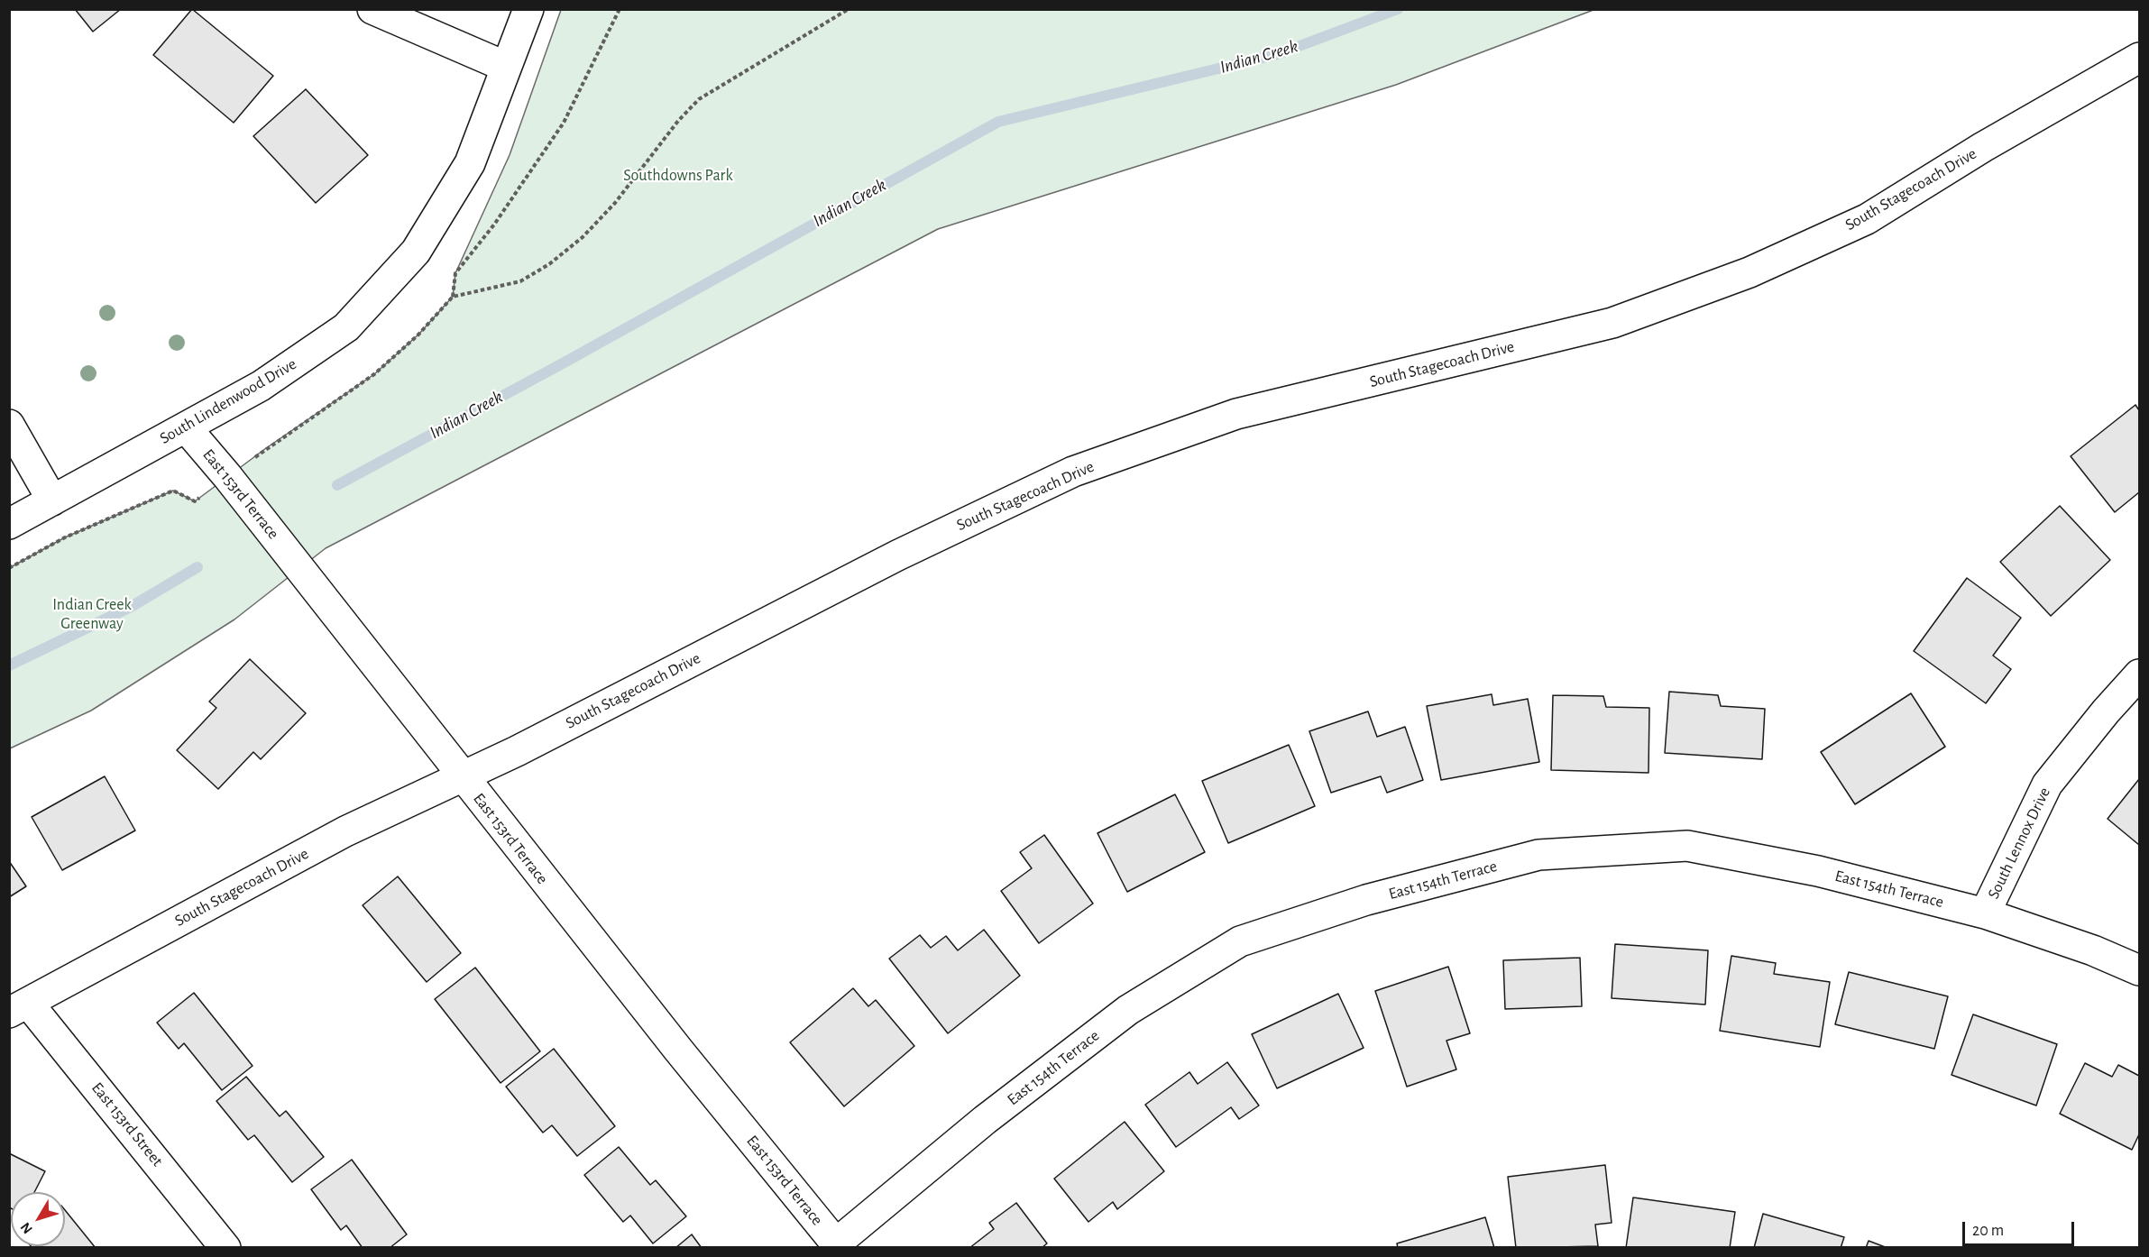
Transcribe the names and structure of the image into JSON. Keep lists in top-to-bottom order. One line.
{"streets":{"street":["South Stagecoach Drive","South Lindenwood Drive","East 153rd Terrace","South Lennox Drive","East 154th Terrace","East 153rd Street"]},"crossings":[["South Stagecoach Drive","East 153rd Terrace"],["South Stagecoach Drive","East 153rd Street"],["South Lindenwood Drive","East 153rd Terrace"],["East 153rd Terrace","East 154th Terrace"],["South Lennox Drive","East 154th Terrace"]],"water":["Indian Creek"],"parks":["Southdowns Park","Indian Creek Greenway"],"scale_bar":"20 m","north":"bottom left"}
